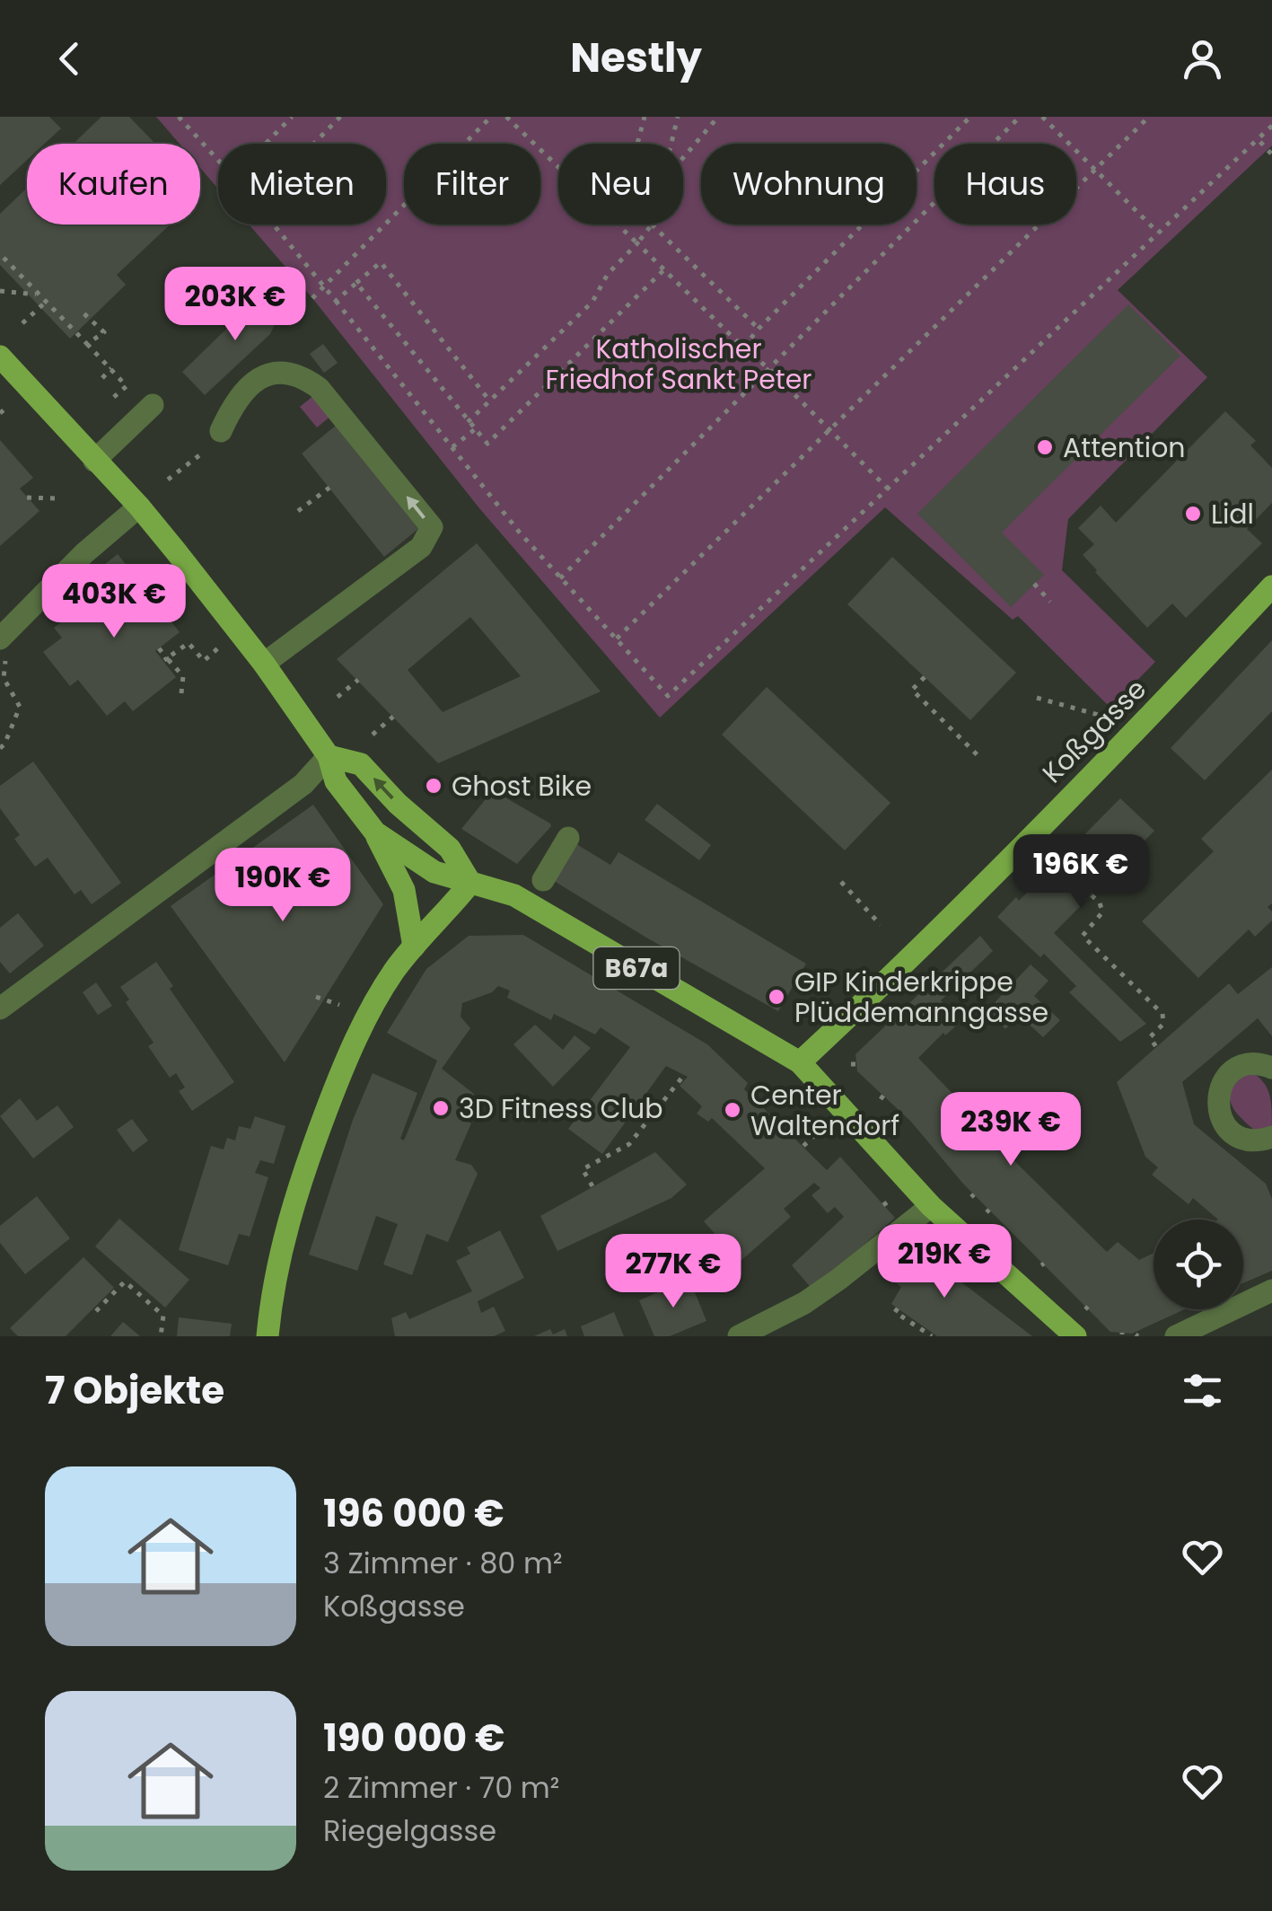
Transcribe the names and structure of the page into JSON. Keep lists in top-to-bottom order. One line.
{"streets":{"main road":["Koßgasse","B67a"]},"crossings":[["Koßgasse","B67a"]],"parks":["Katholischer Friedhof Sankt Peter"],"places":["Attention","Lidl","Ghost Bike","GIP Kinderkrippe Plüddemanngasse","3D Fitness Club","Center Waltendorf"],"page":{"header":"Nestly","chip":["Kaufen","Mieten","Filter","Neu","Wohnung","Haus"],"price":["203K €","403K €","196K €","190K €","239K €","219K €","277K €"],"heading":"7 Objekte","list":[{"name":"196 000 €","note":"3 Zimmer · 80 m² · Koßgasse"},{"name":"190 000 €","note":"2 Zimmer · 70 m² · Riegelgasse"}]}}
